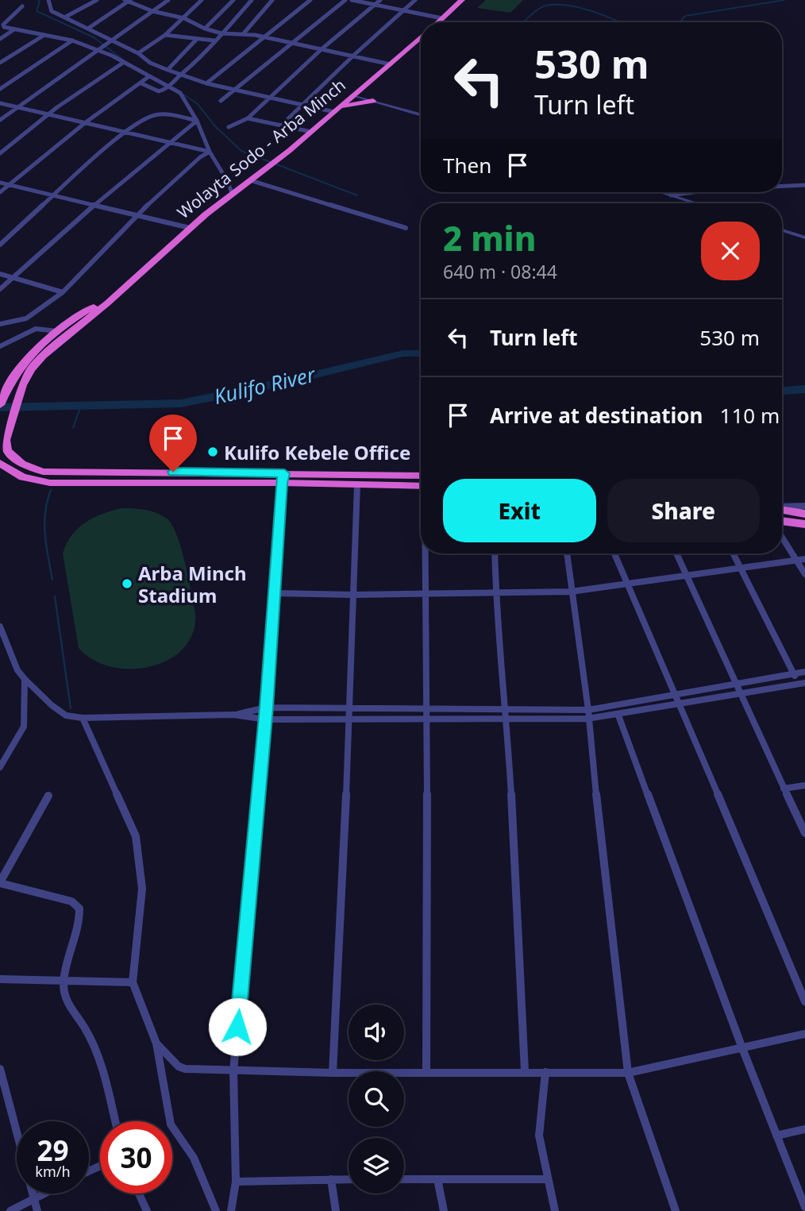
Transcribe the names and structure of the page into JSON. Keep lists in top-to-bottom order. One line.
{"streets":{"highway":["Wolayta Sodo - Arba Minch"]},"water":["Kulifo River"],"places":["Kulifo Kebele Office","Arba Minch Stadium"],"page":{"turn":["530 m","Turn left"],"then":"Then","heading":["2 min","640 m · 08:44"],"list":[{"name":"Turn left","value":"530 m"},{"name":"Arrive at destination","value":"110 m"}],"buttons":["Exit","Share"],"speed":"29 km/h","limit":"30"}}
